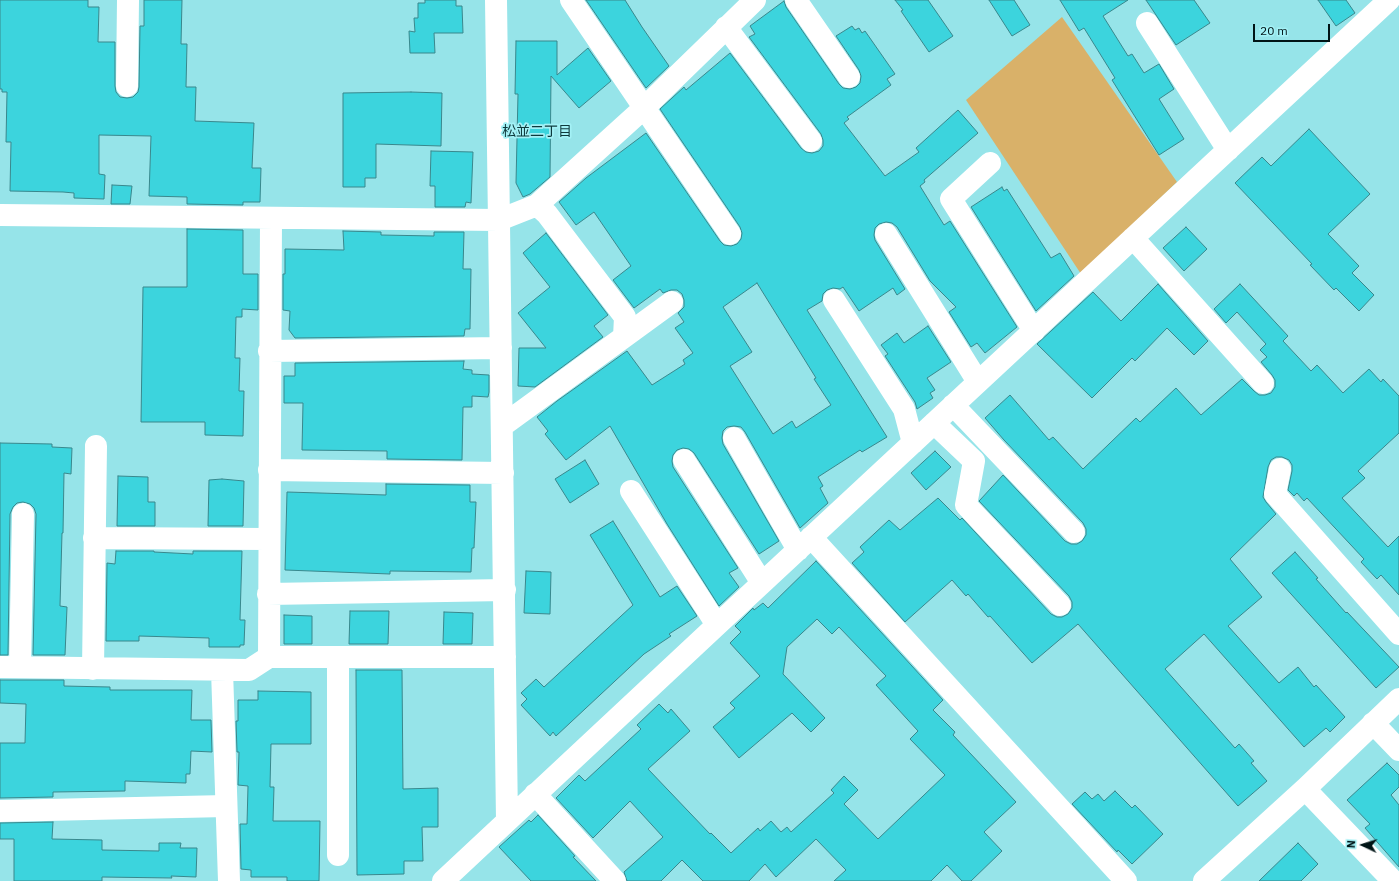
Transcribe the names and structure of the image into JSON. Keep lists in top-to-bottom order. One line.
{"districts":["松並二丁目"],"scale_bar":"20 m","north":"left"}
